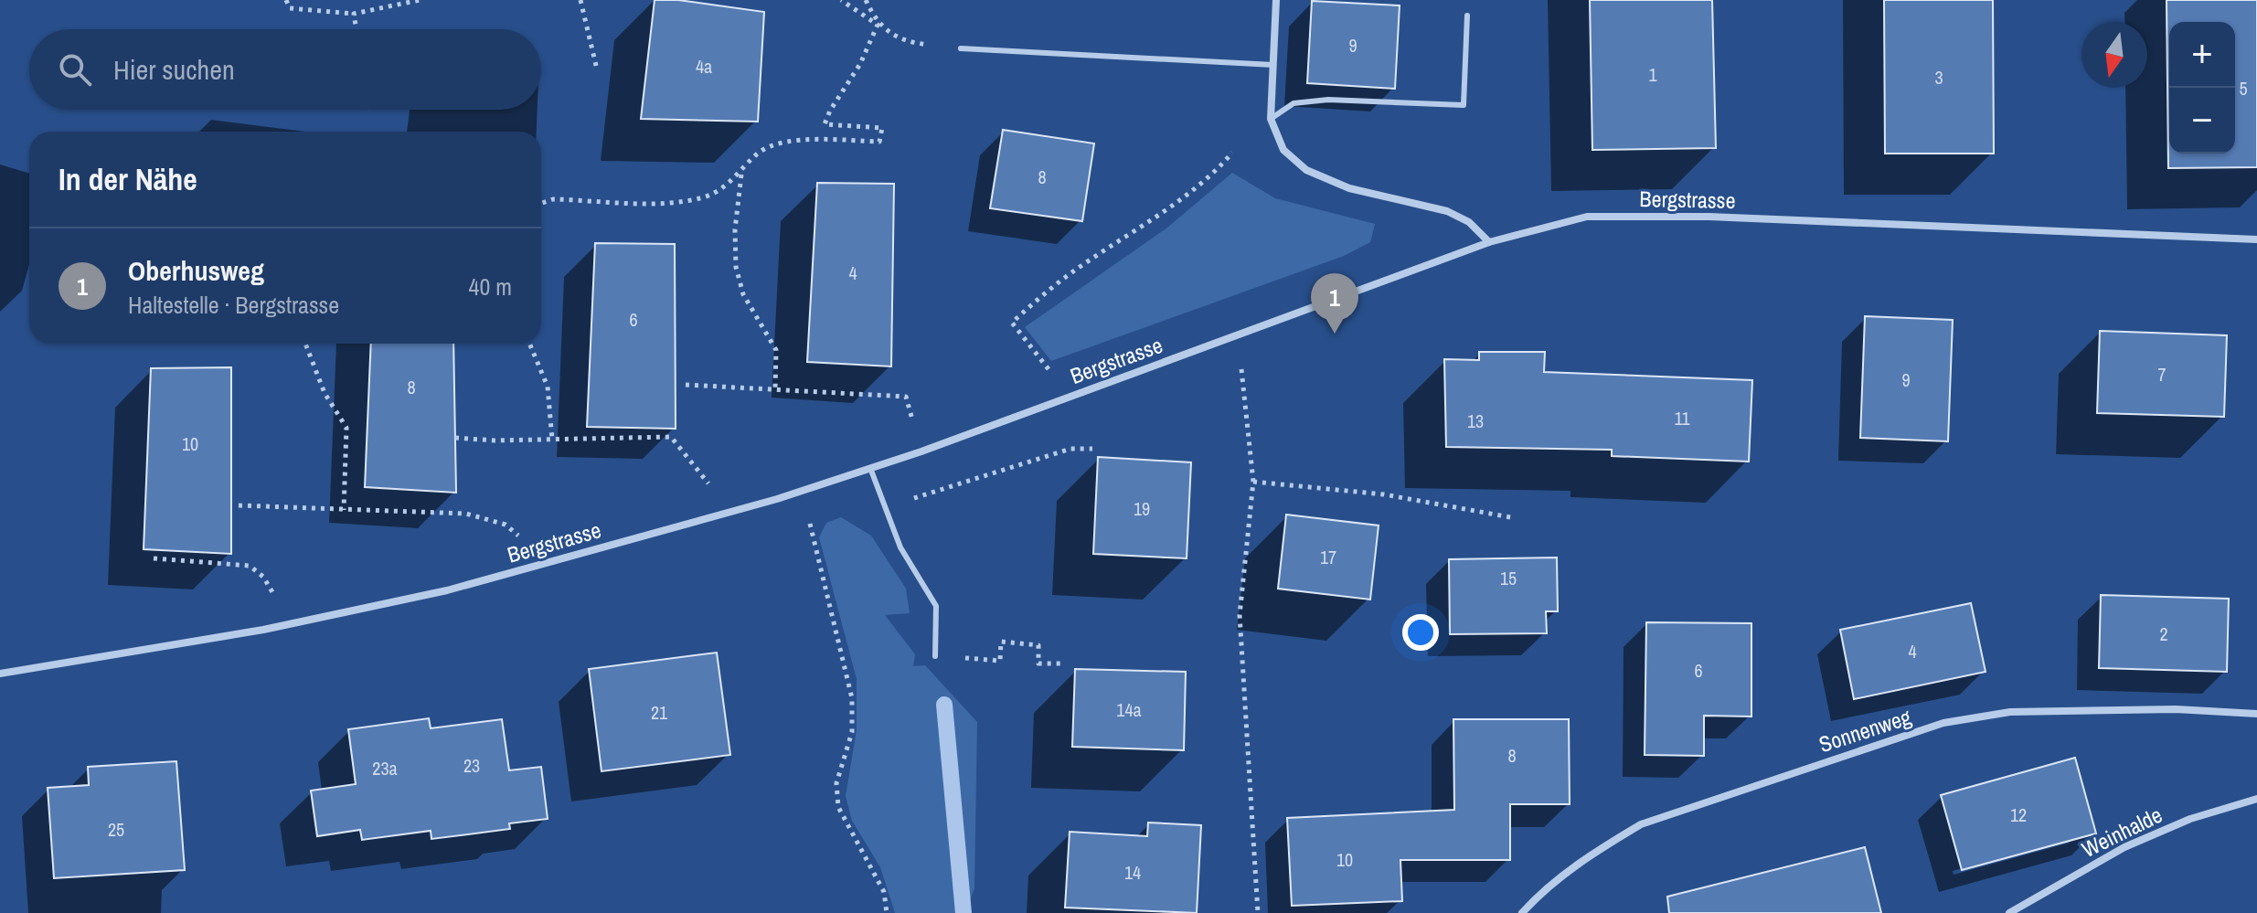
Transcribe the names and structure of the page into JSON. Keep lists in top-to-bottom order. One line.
{"streets":{"street":["Bergstrasse","Sonnenweg","Weinhalde"]},"house_numbers":["9","4a","1","3","5","8","4","6","7","9","8","11","13","10","19","17","15","2","4","6","14a","21","8","23","23a","12","25","10","14"],"north":"bottom","page":{"map_buttons":["+","−"],"search":"Hier suchen","heading":"In der Nähe","list":[{"mark":"1","name":"Oberhusweg","note":"Haltestelle · Bergstrasse","value":"40 m"}],"pins":"1"}}
